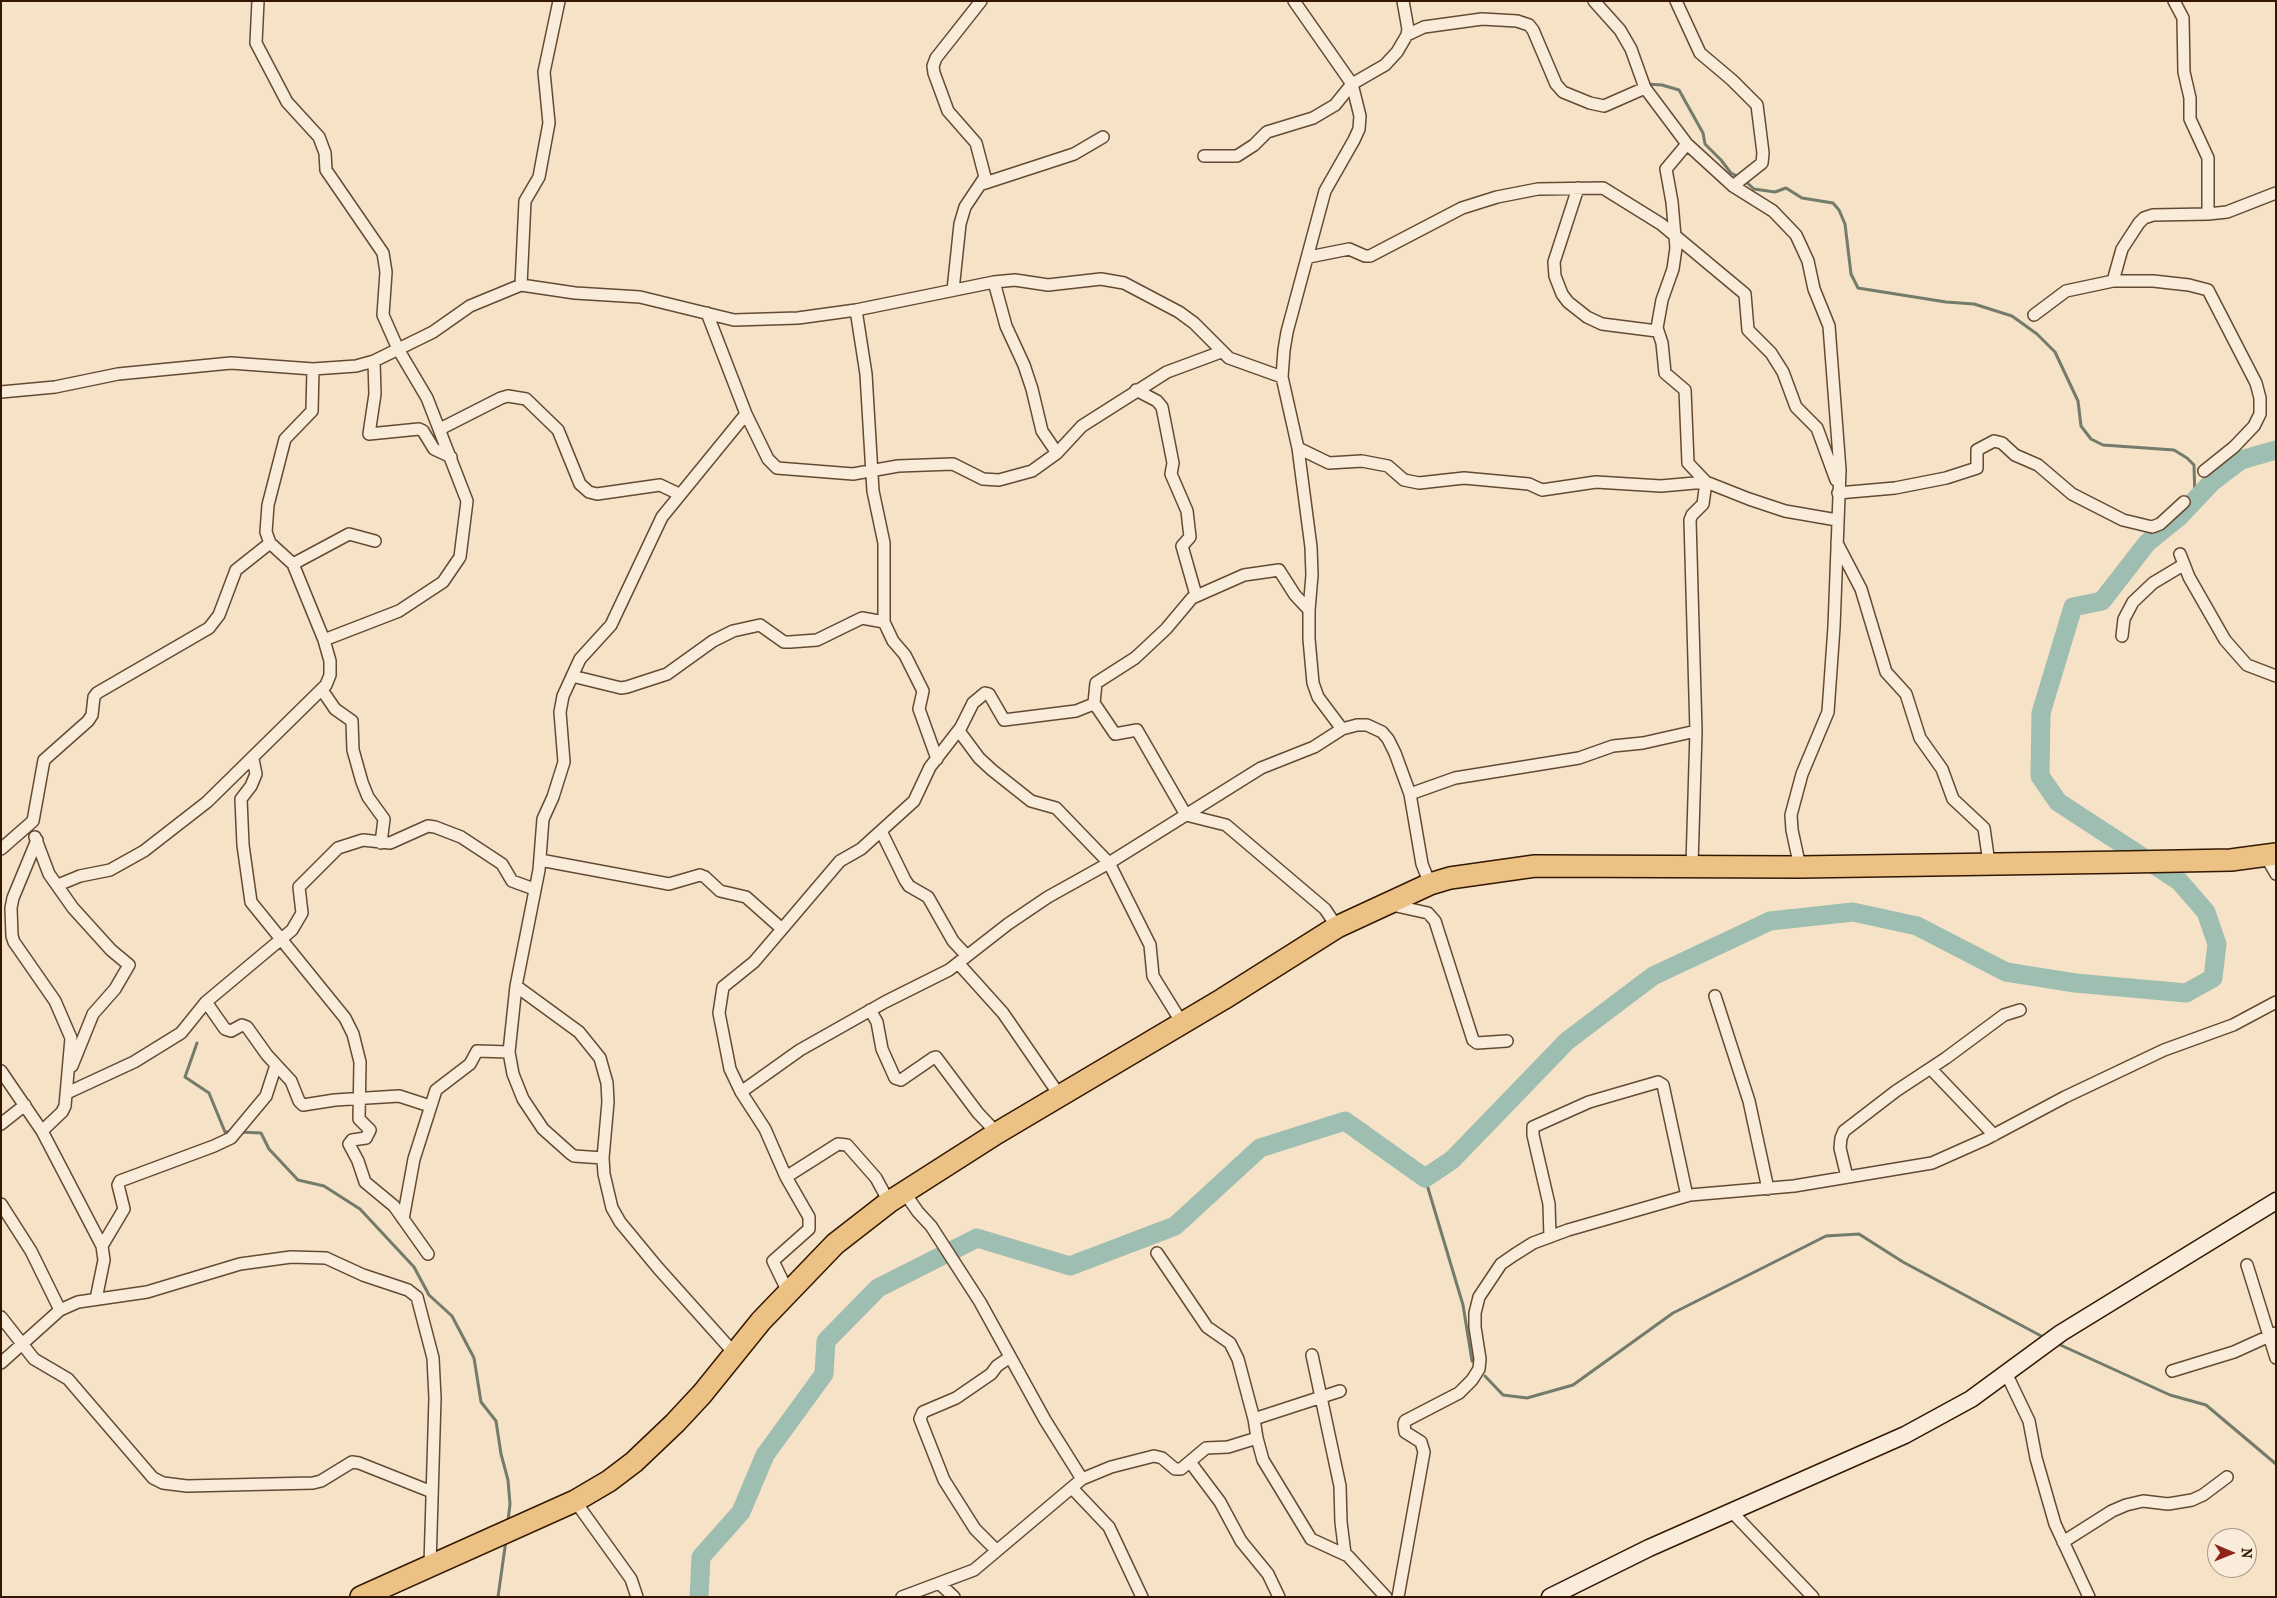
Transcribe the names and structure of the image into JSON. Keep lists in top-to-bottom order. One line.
{"north":"right"}
